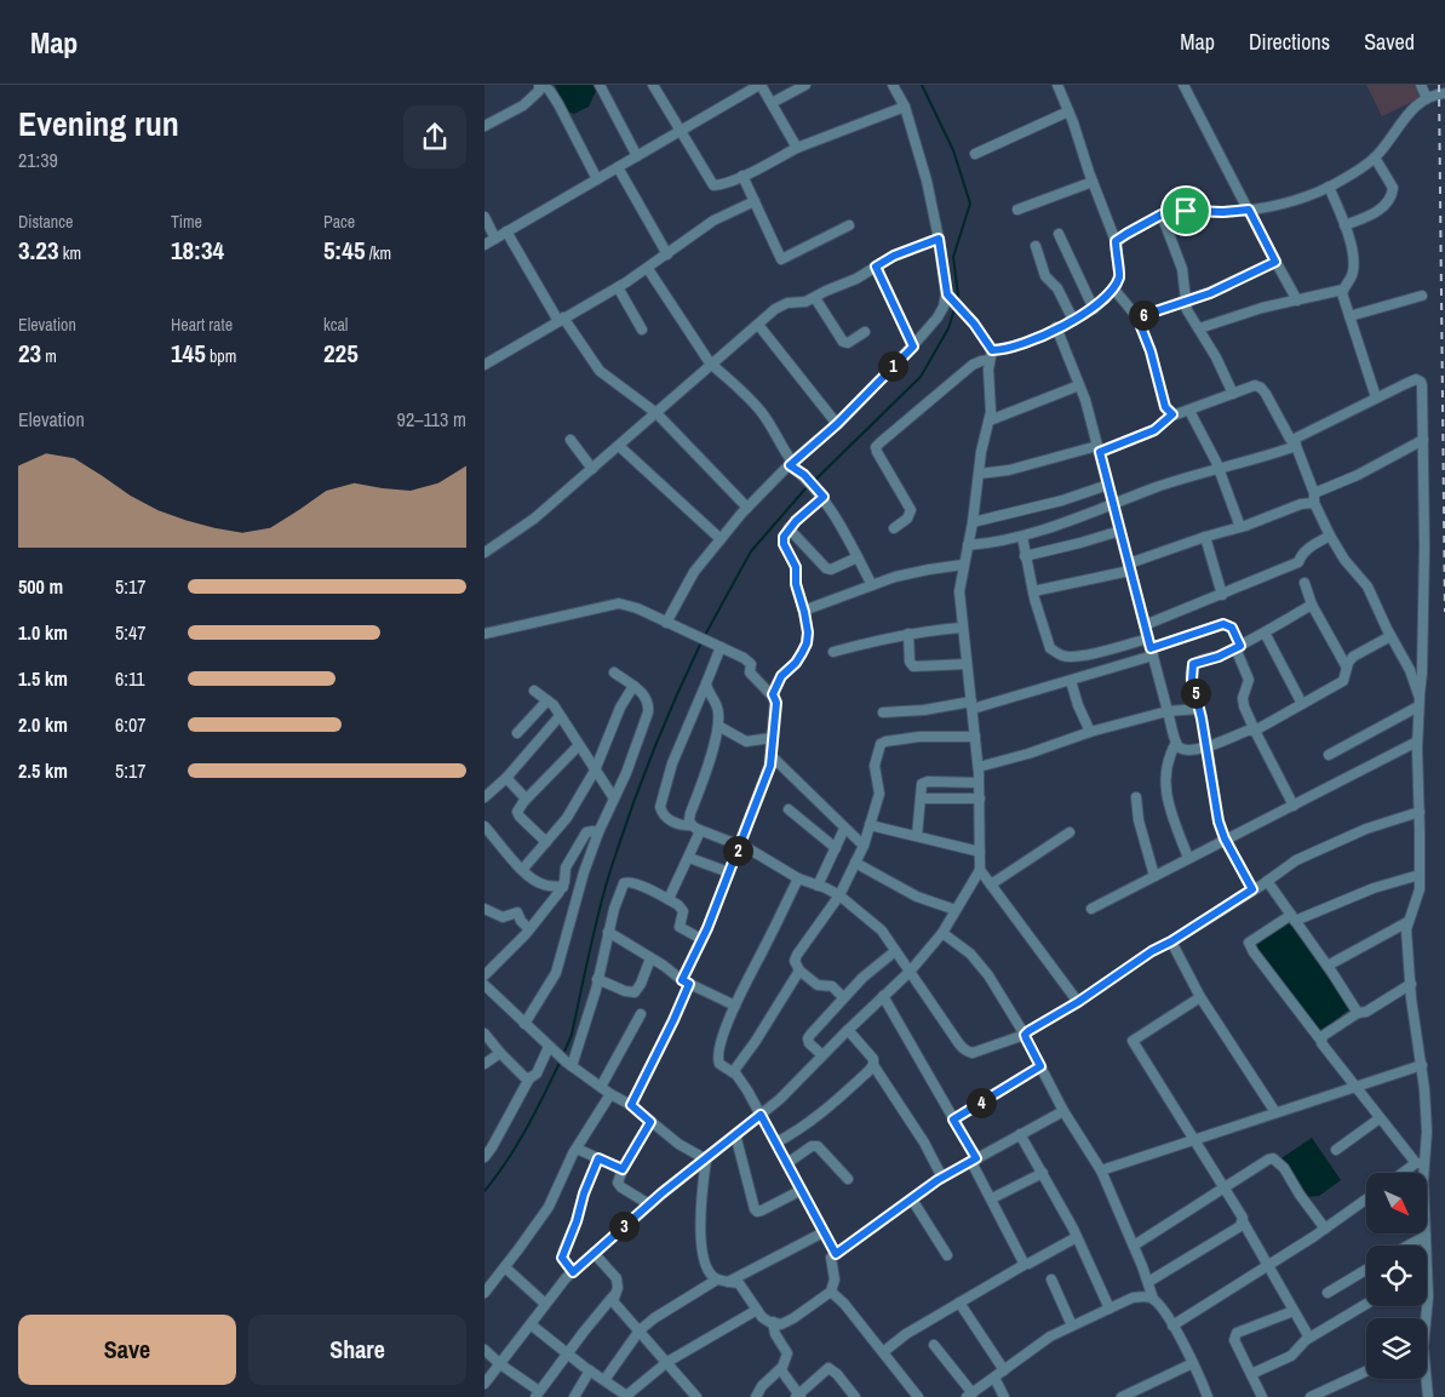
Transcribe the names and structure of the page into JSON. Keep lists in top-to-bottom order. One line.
{"north":"bottom right","page":{"header":"Map","nav":["Map","Directions","Saved"],"heading":["Evening run","21:39"],"stats":[["Distance","3.23 km"],["Time","18:34"],["Pace","5:45 /km"],["Elevation","23 m"],["Heart rate","145 bpm"],["kcal","225"]],"pins":["6","1","5","2","4","3"],"chart":["Elevation","92–113 m"],"list":[{"name":"500 m","note":"5:17"},{"name":"1.0 km","note":"5:47"},{"name":"1.5 km","note":"6:11"},{"name":"2.0 km","note":"6:07"},{"name":"2.5 km","note":"5:17"}],"buttons":["Save","Share"]}}
